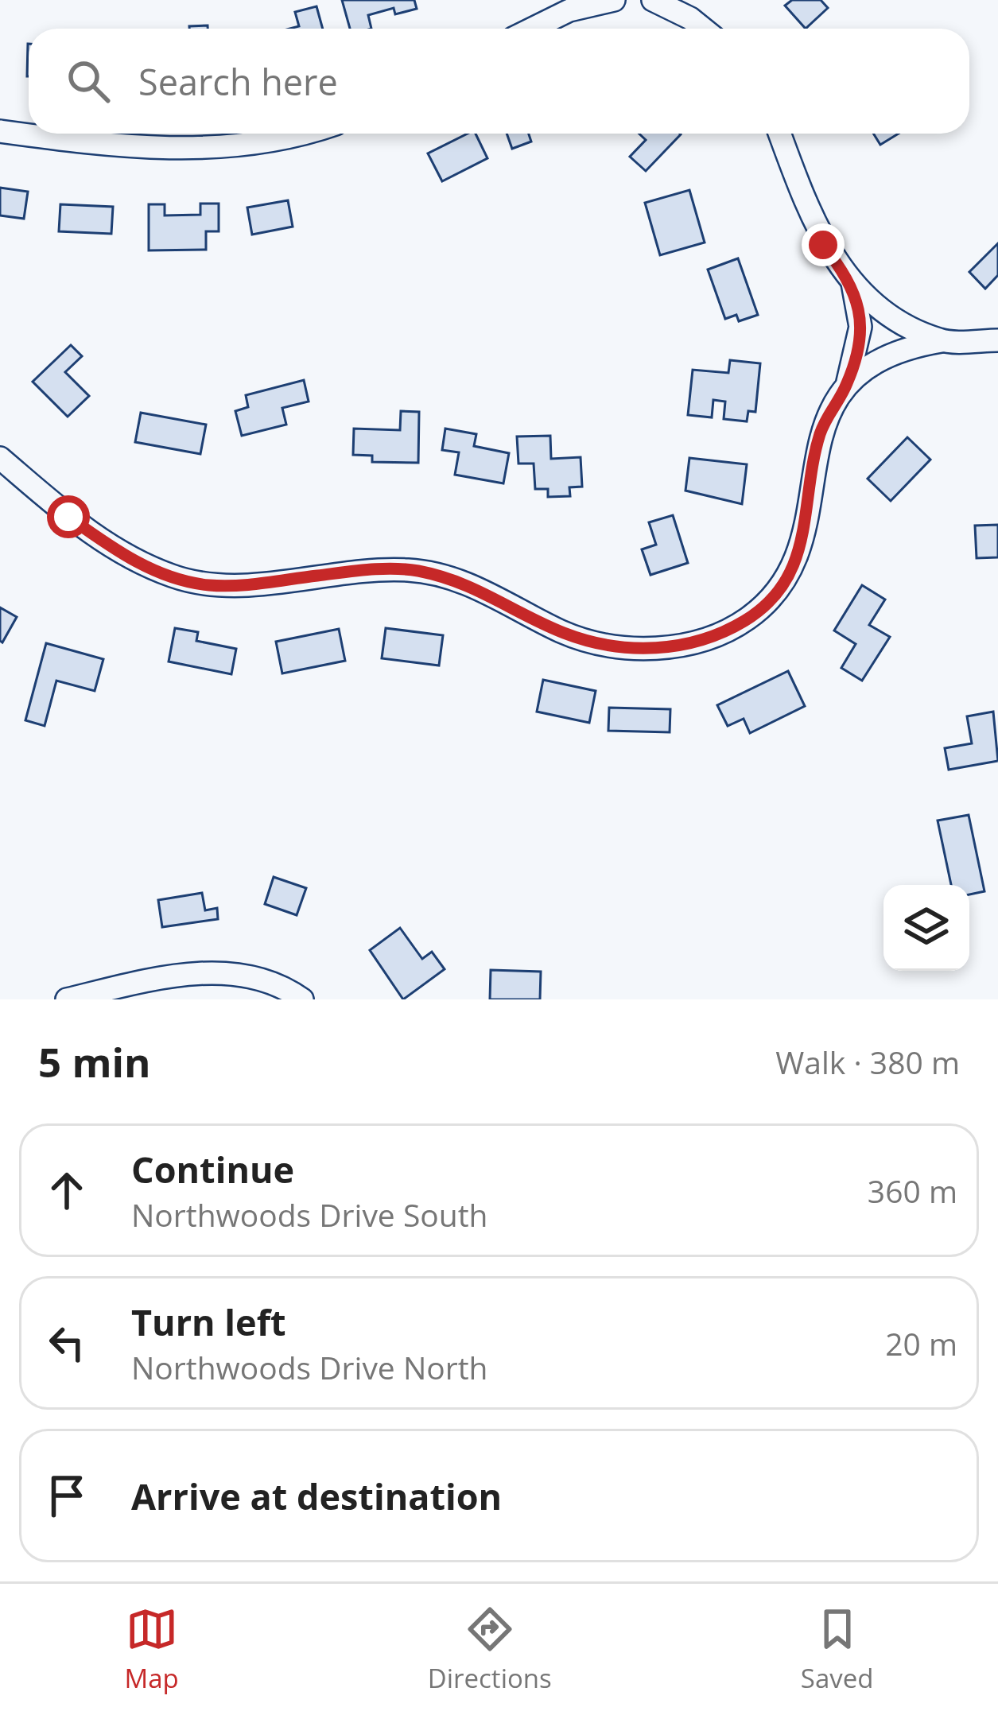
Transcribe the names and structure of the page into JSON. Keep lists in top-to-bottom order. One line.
{"page":{"search":"Search here","heading":["5 min","Walk · 380 m"],"list":[["Continue","Northwoods Drive South","360 m"],["Turn left","Northwoods Drive North","20 m"],"Arrive at destination"],"nav":["Map","Directions","Saved"]}}
